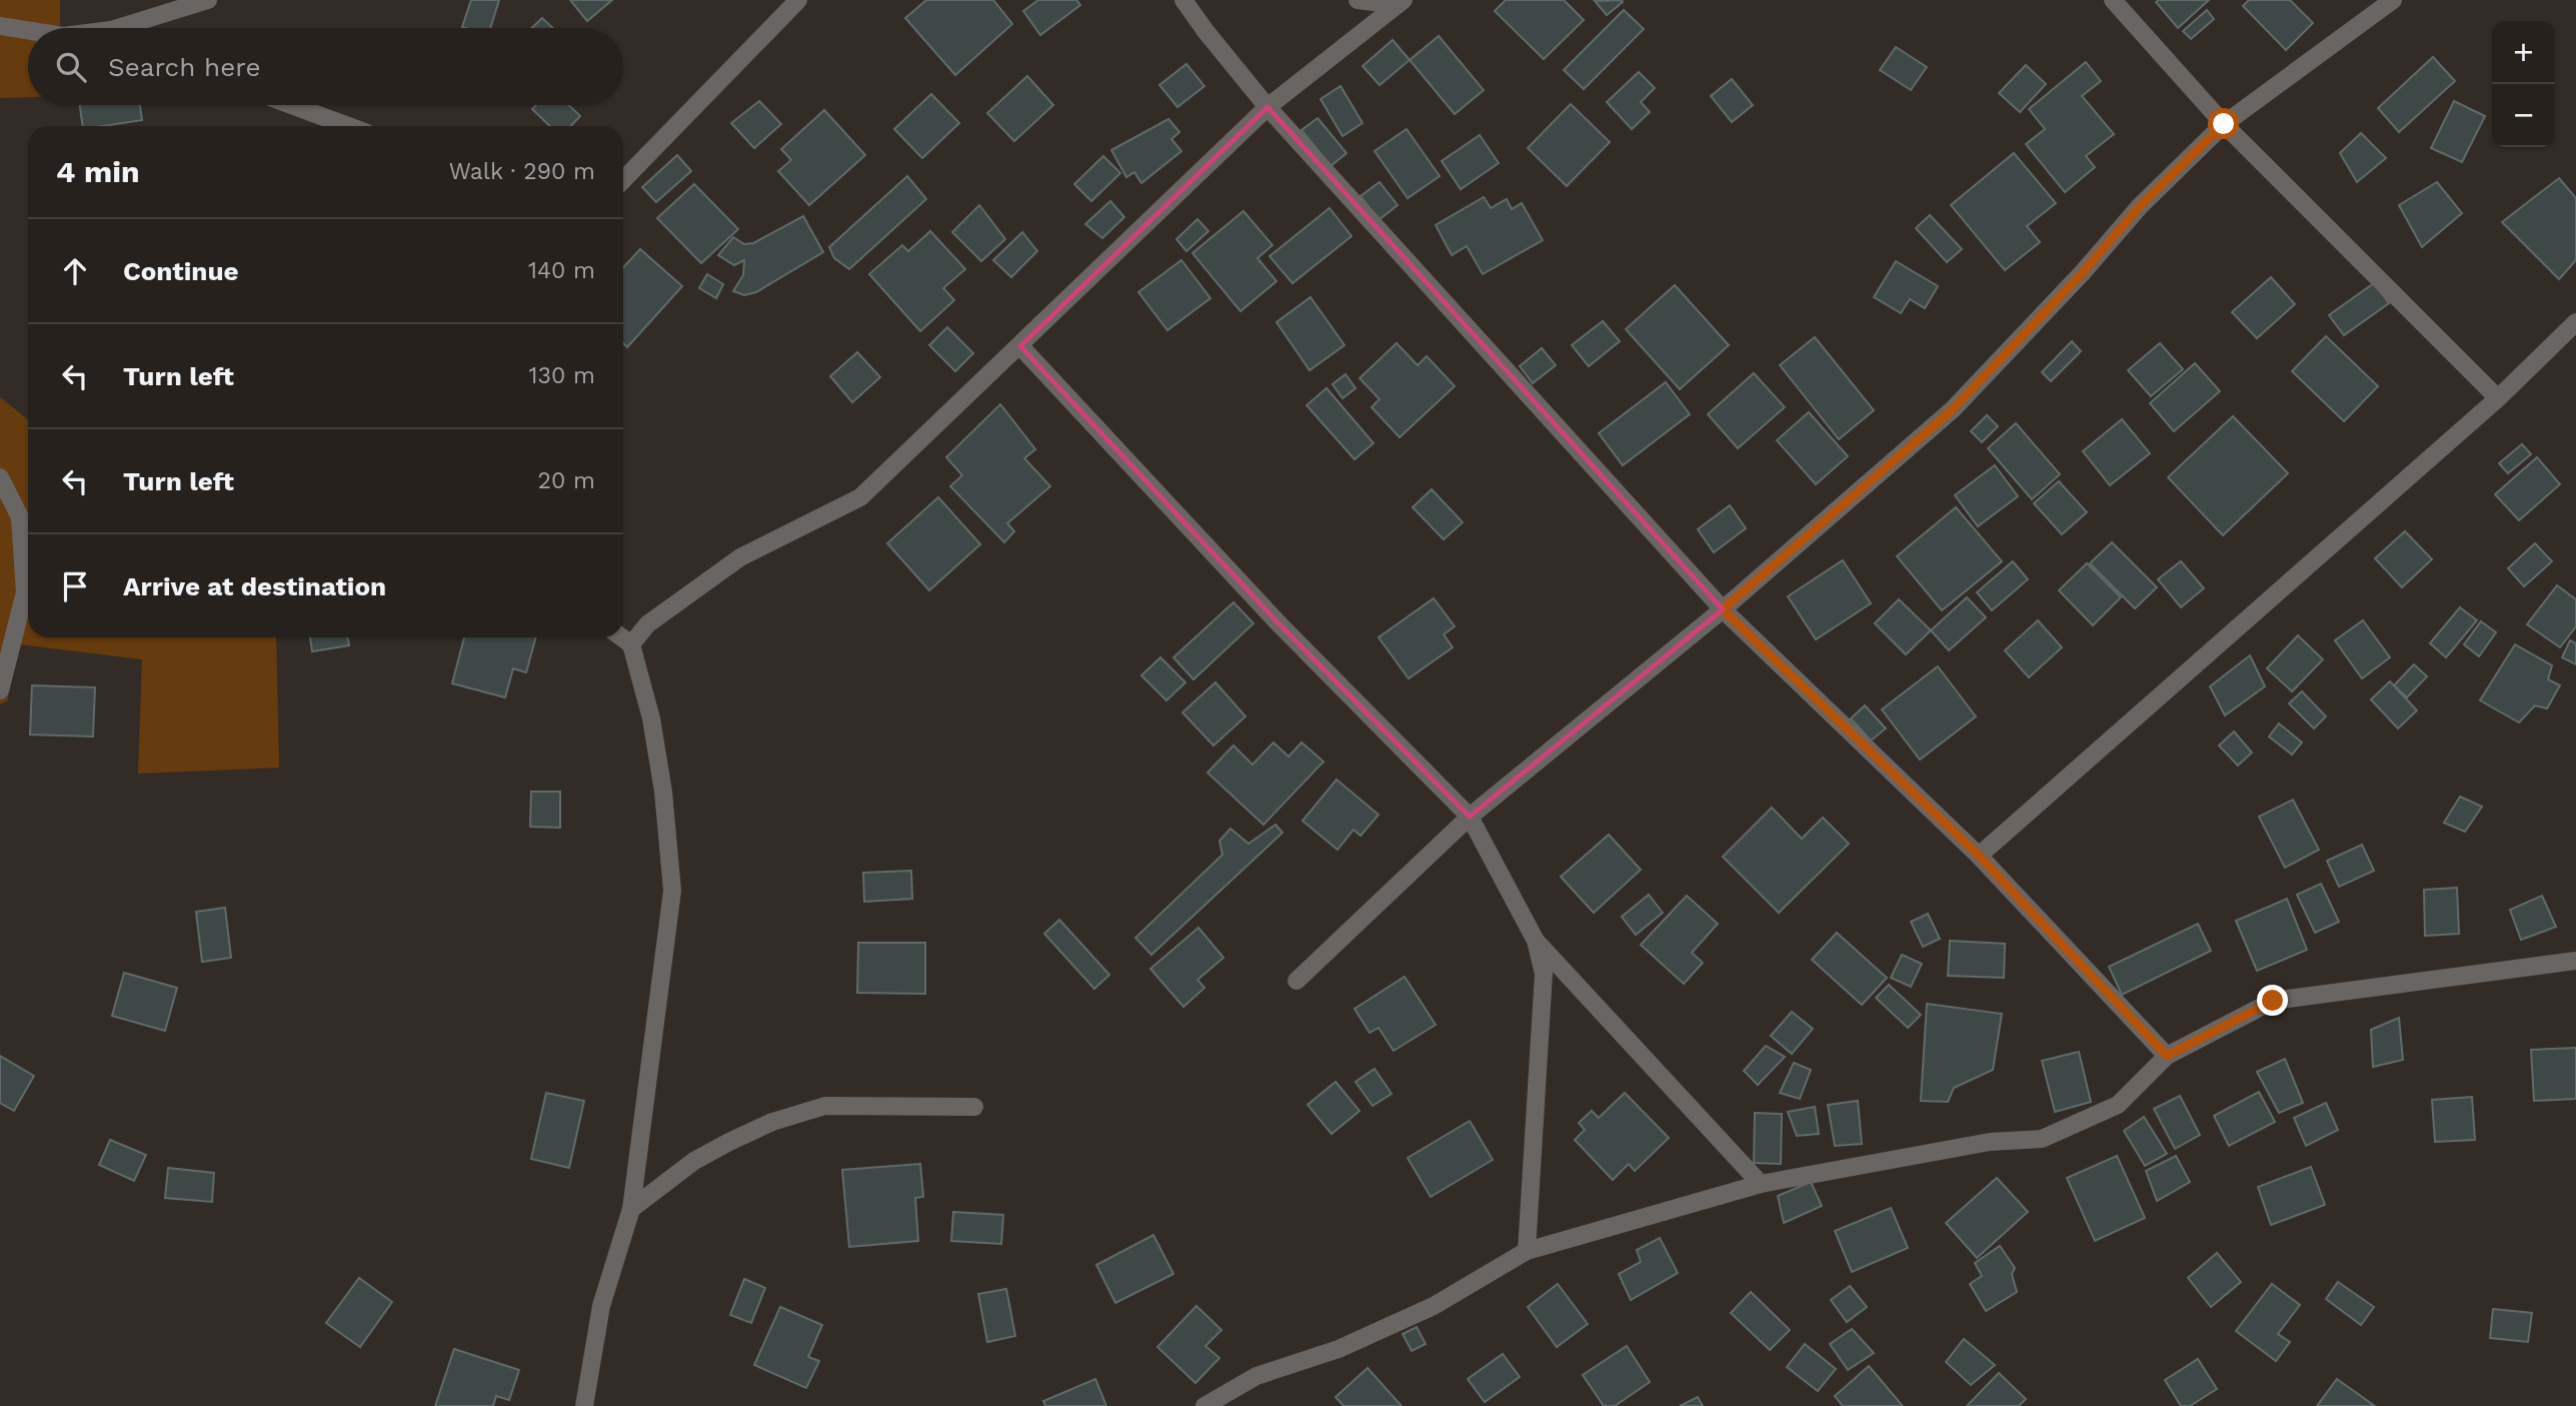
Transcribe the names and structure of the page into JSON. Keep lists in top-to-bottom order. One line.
{"page":{"map_buttons":["+","−"],"search":"Search here","heading":["4 min","Walk · 290 m"],"list":[["Continue","140 m"],["Turn left","130 m"],["Turn left","20 m"],"Arrive at destination"]}}
